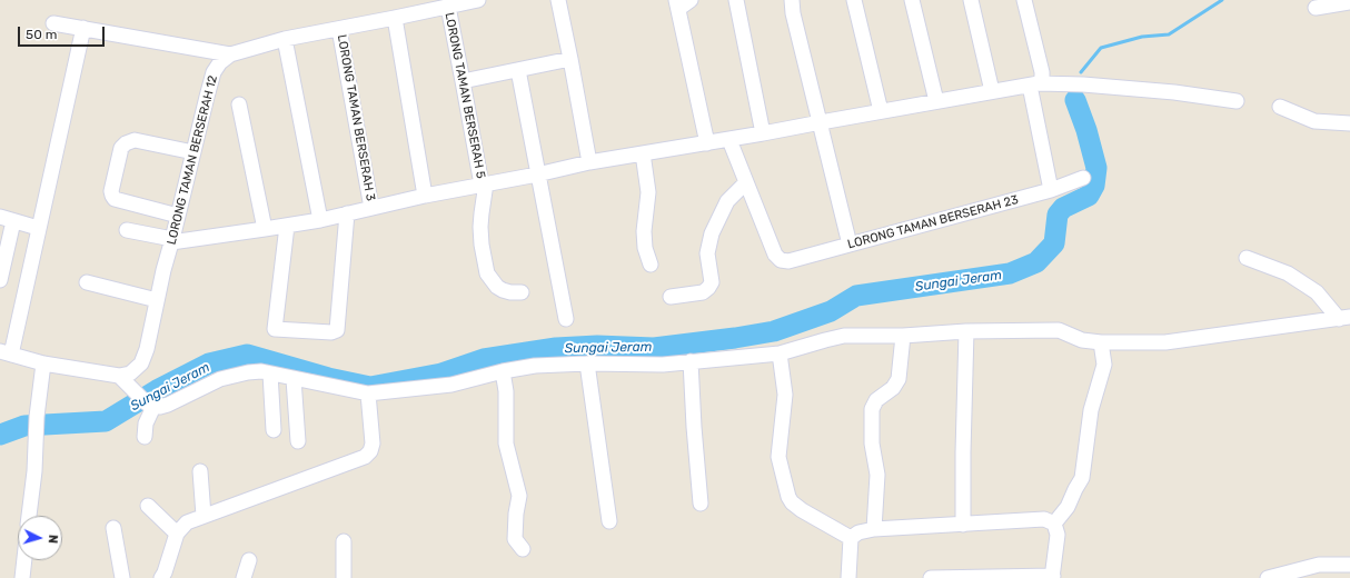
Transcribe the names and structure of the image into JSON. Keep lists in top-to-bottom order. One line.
{"streets":{"street":["LORONG TAMAN BERSERAH 5","LORONG TAMAN BERSERAH 3","LORONG TAMAN BERSERAH 12","LORONG TAMAN BERSERAH 23"]},"crossings":[["LORONG TAMAN BERSERAH 5","LORONG TAMAN BERSERAH 12"],["LORONG TAMAN BERSERAH 3","LORONG TAMAN BERSERAH 12"]],"water":["Sungai Jeram"],"scale_bar":"50 m","north":"right"}
